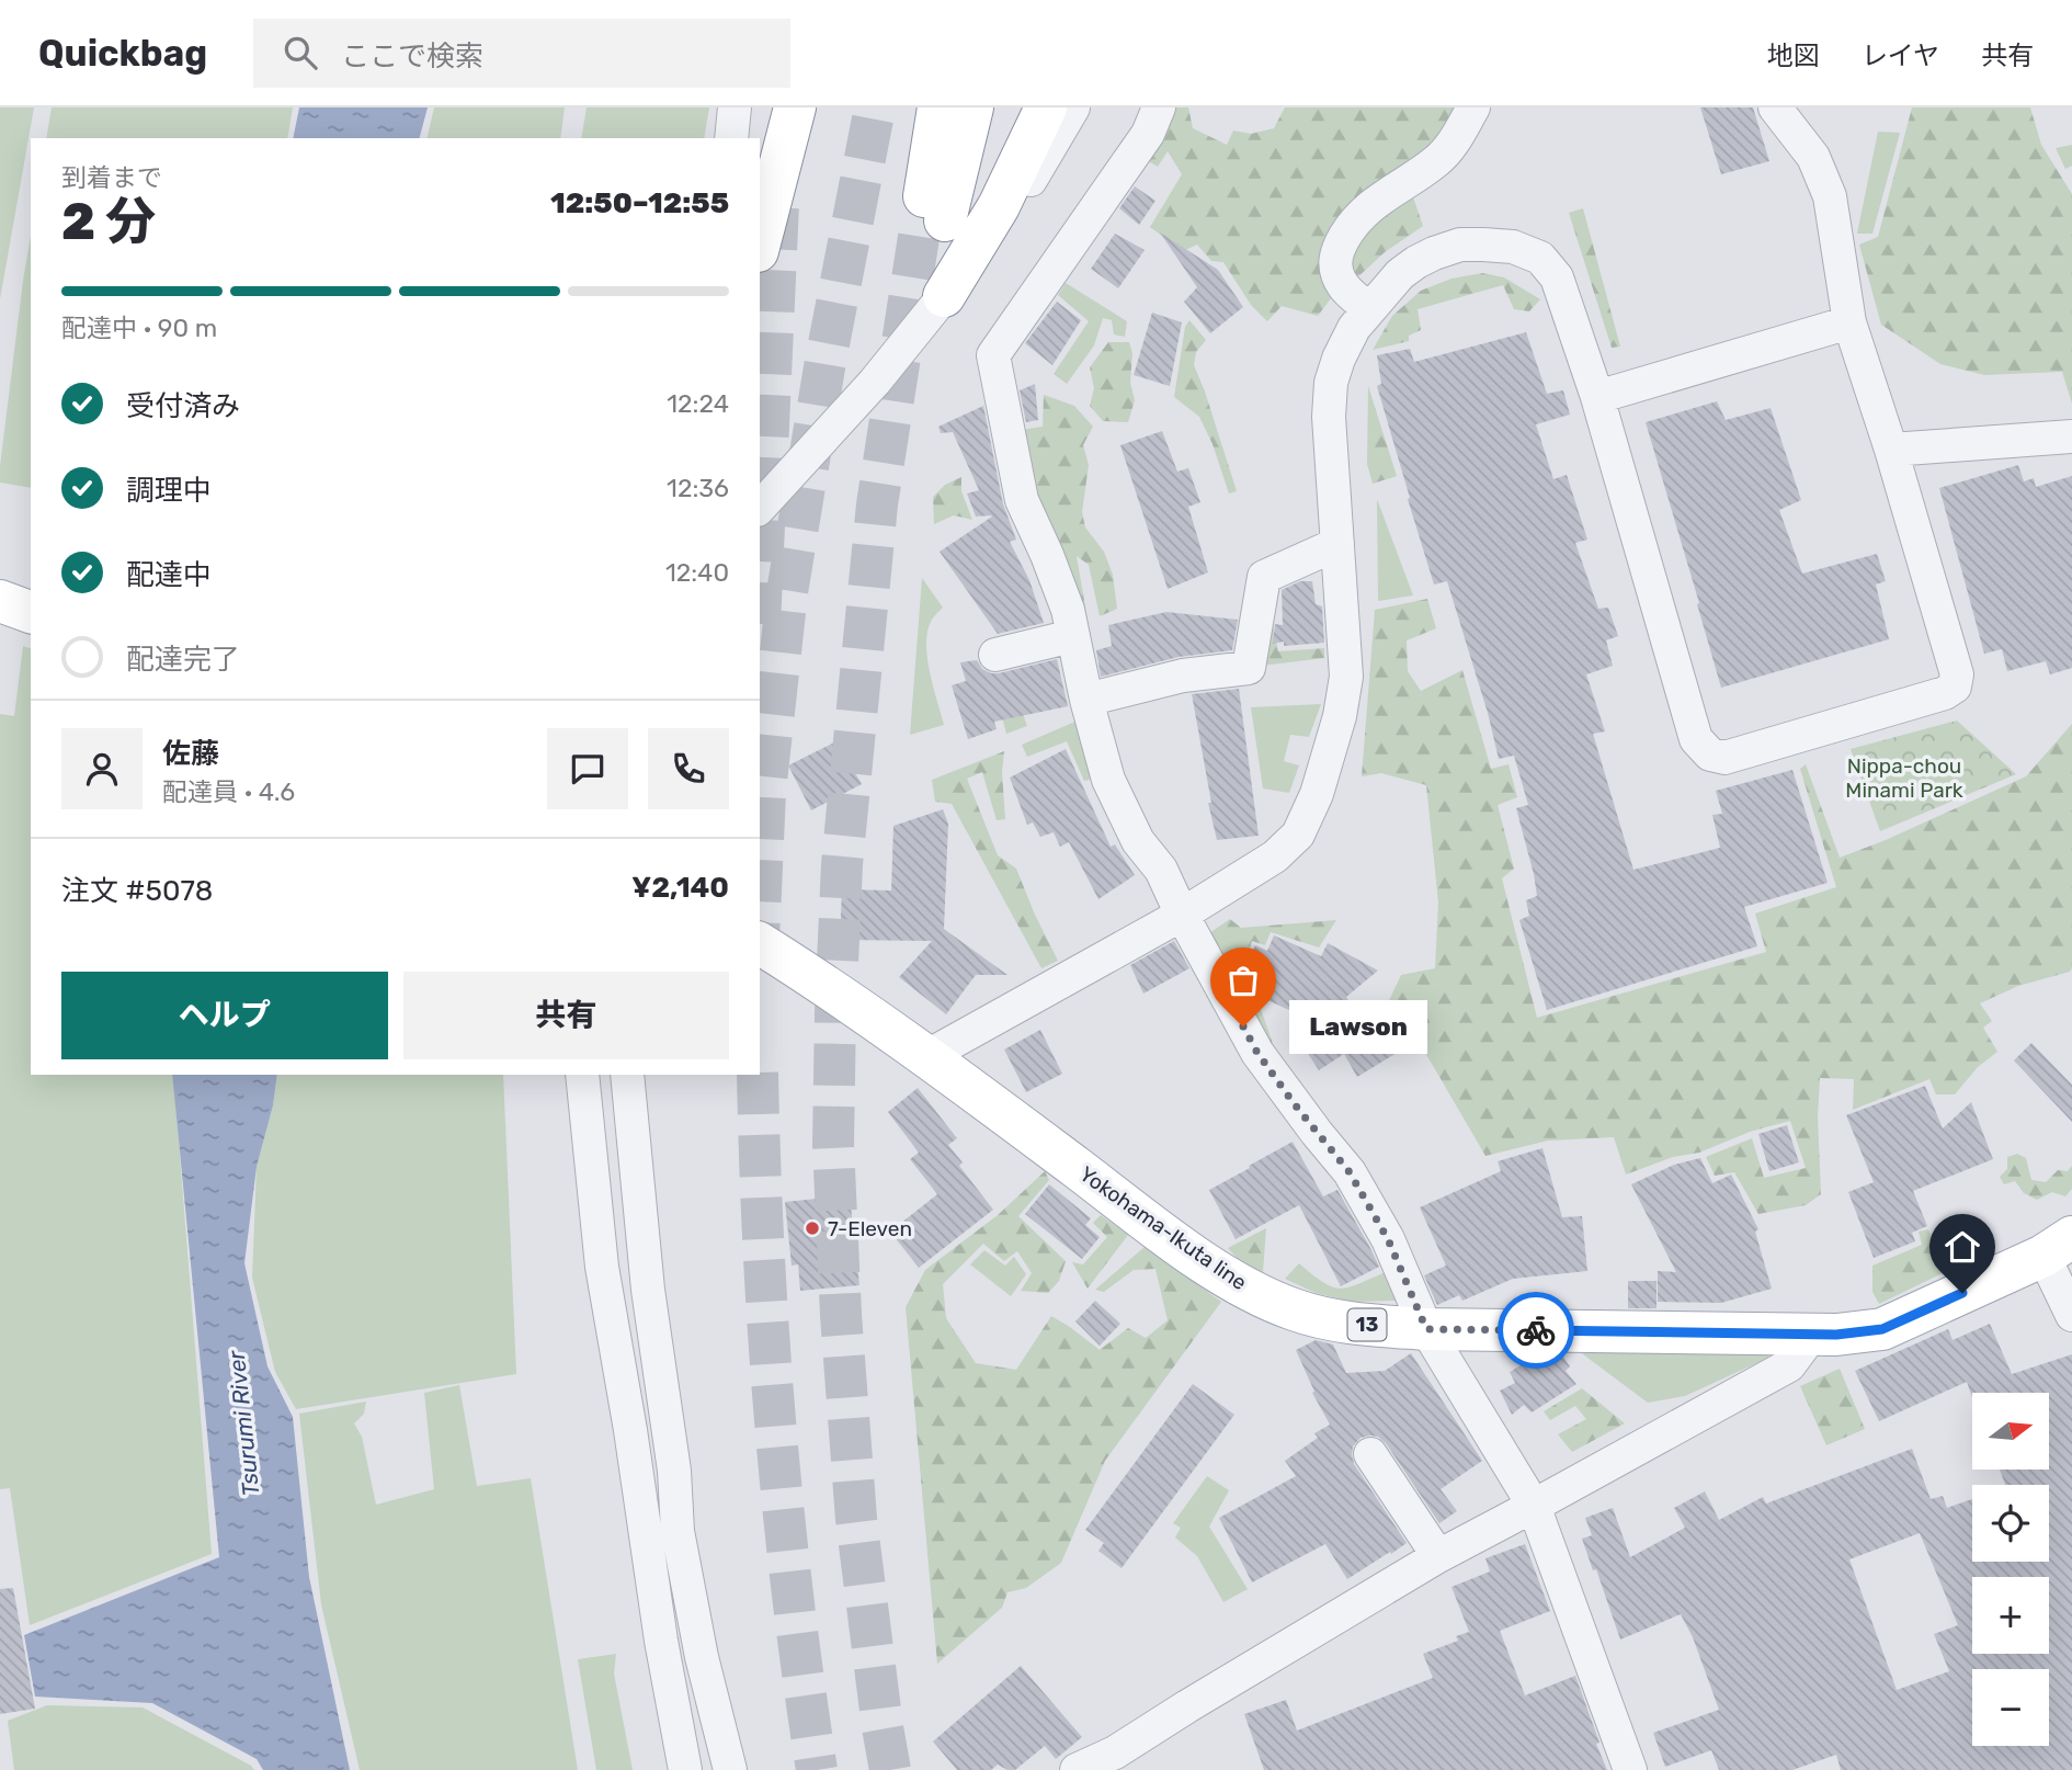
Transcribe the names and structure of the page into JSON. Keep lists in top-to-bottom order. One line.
{"streets":{"main road":["Yokohama-Ikuta line","13"]},"water":["Tsurumi River"],"parks":["Nippa-chou Minami Park"],"places":["Lawson","7-Eleven"],"north":"right","page":{"header":"Quickbag","search":"ここで検索","nav":["地図","レイヤ","共有"],"heading":["2 分","到着まで","12:50–12:55"],"panel":["佐藤","配達員 · 4.6","注文 #5078","¥2,140"],"bar":"配達中 · 90 m","list":[["受付済み","12:24"],["調理中","12:36"],["配達中","12:40"],"配達完了"],"buttons":["ヘルプ","共有"],"bubble":"Lawson","map_buttons":["+","−"]}}
